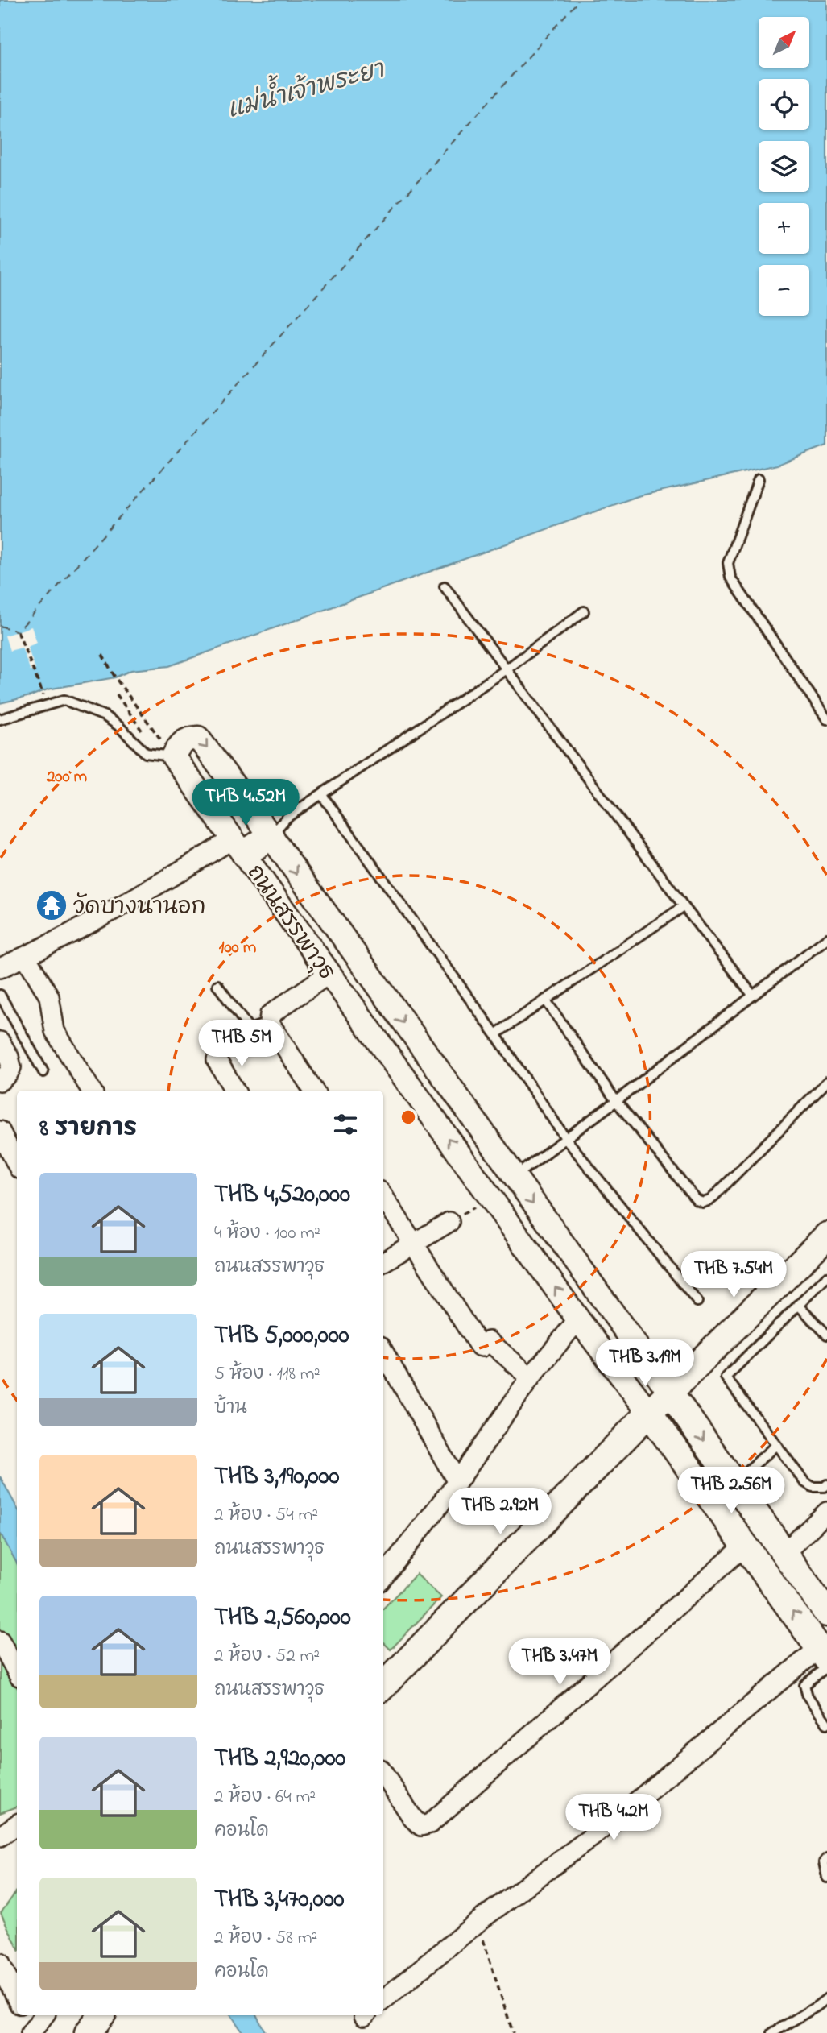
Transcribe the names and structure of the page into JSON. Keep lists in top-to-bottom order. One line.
{"streets":{"main road":["ถนนสรรพาวุธ"]},"water":["แม่น้ำเจ้าพระยา"],"places":{"temple":["วัดบางนานอก"]},"north":"top right","page":{"map_buttons":["+","−"],"price":["THB 4.52M","THB 5M","THB 7.54M","THB 3.19M","THB 2.56M","THB 2.92M","THB 3.47M","THB 4.2M"],"heading":"8 รายการ","list":[{"name":"THB 4,520,000","note":"4 ห้อง · 100 m² · ถนนสรรพาวุธ"},{"name":"THB 5,000,000","note":"5 ห้อง · 118 m² · บ้าน"},{"name":"THB 3,190,000","note":"2 ห้อง · 54 m² · ถนนสรรพาวุธ"},{"name":"THB 2,560,000","note":"2 ห้อง · 52 m² · ถนนสรรพาวุธ"},{"name":"THB 2,920,000","note":"2 ห้อง · 64 m² · คอนโด"},{"name":"THB 3,470,000","note":"2 ห้อง · 58 m² · คอนโด"}]},"rings":["200 m","100 m"]}
